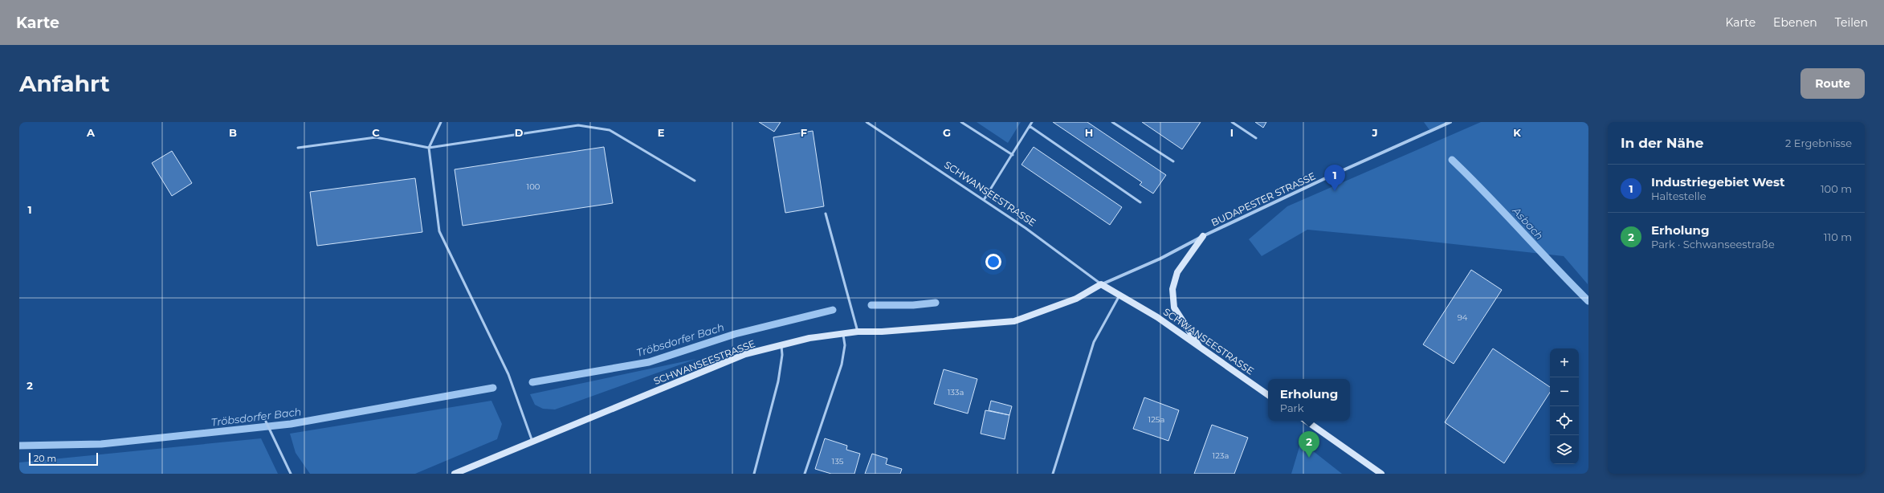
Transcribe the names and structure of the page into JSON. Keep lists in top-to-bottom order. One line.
{"streets":{"street":["SCHWANSEESTRASSE","BUDAPESTER STRASSE"]},"crossings":[["SCHWANSEESTRASSE","BUDAPESTER STRASSE"]],"water":["Asbach","Tröbsdorfer Bach"],"house_numbers":["100","94","133a","125a","123a","135"],"scale_bar":"20 m","page":{"header":"Karte","nav":["Karte","Ebenen","Teilen"],"buttons":"Route","title":"Anfahrt","heading":["In der Nähe","2 Ergebnisse"],"list":[{"mark":"1","name":"Industriegebiet West","note":"Haltestelle","value":"100 m"},{"mark":"2","name":"Erholung","note":"Park · Schwanseestraße","value":"110 m"}],"pins":["1","2"],"map_buttons":["+","−"],"popup":["Erholung","Park"],"scale":"20 m"},"grid":{"columns":["A","B","C","D","E","F","G","H","I","J","K"],"rows":["1","2"]}}
